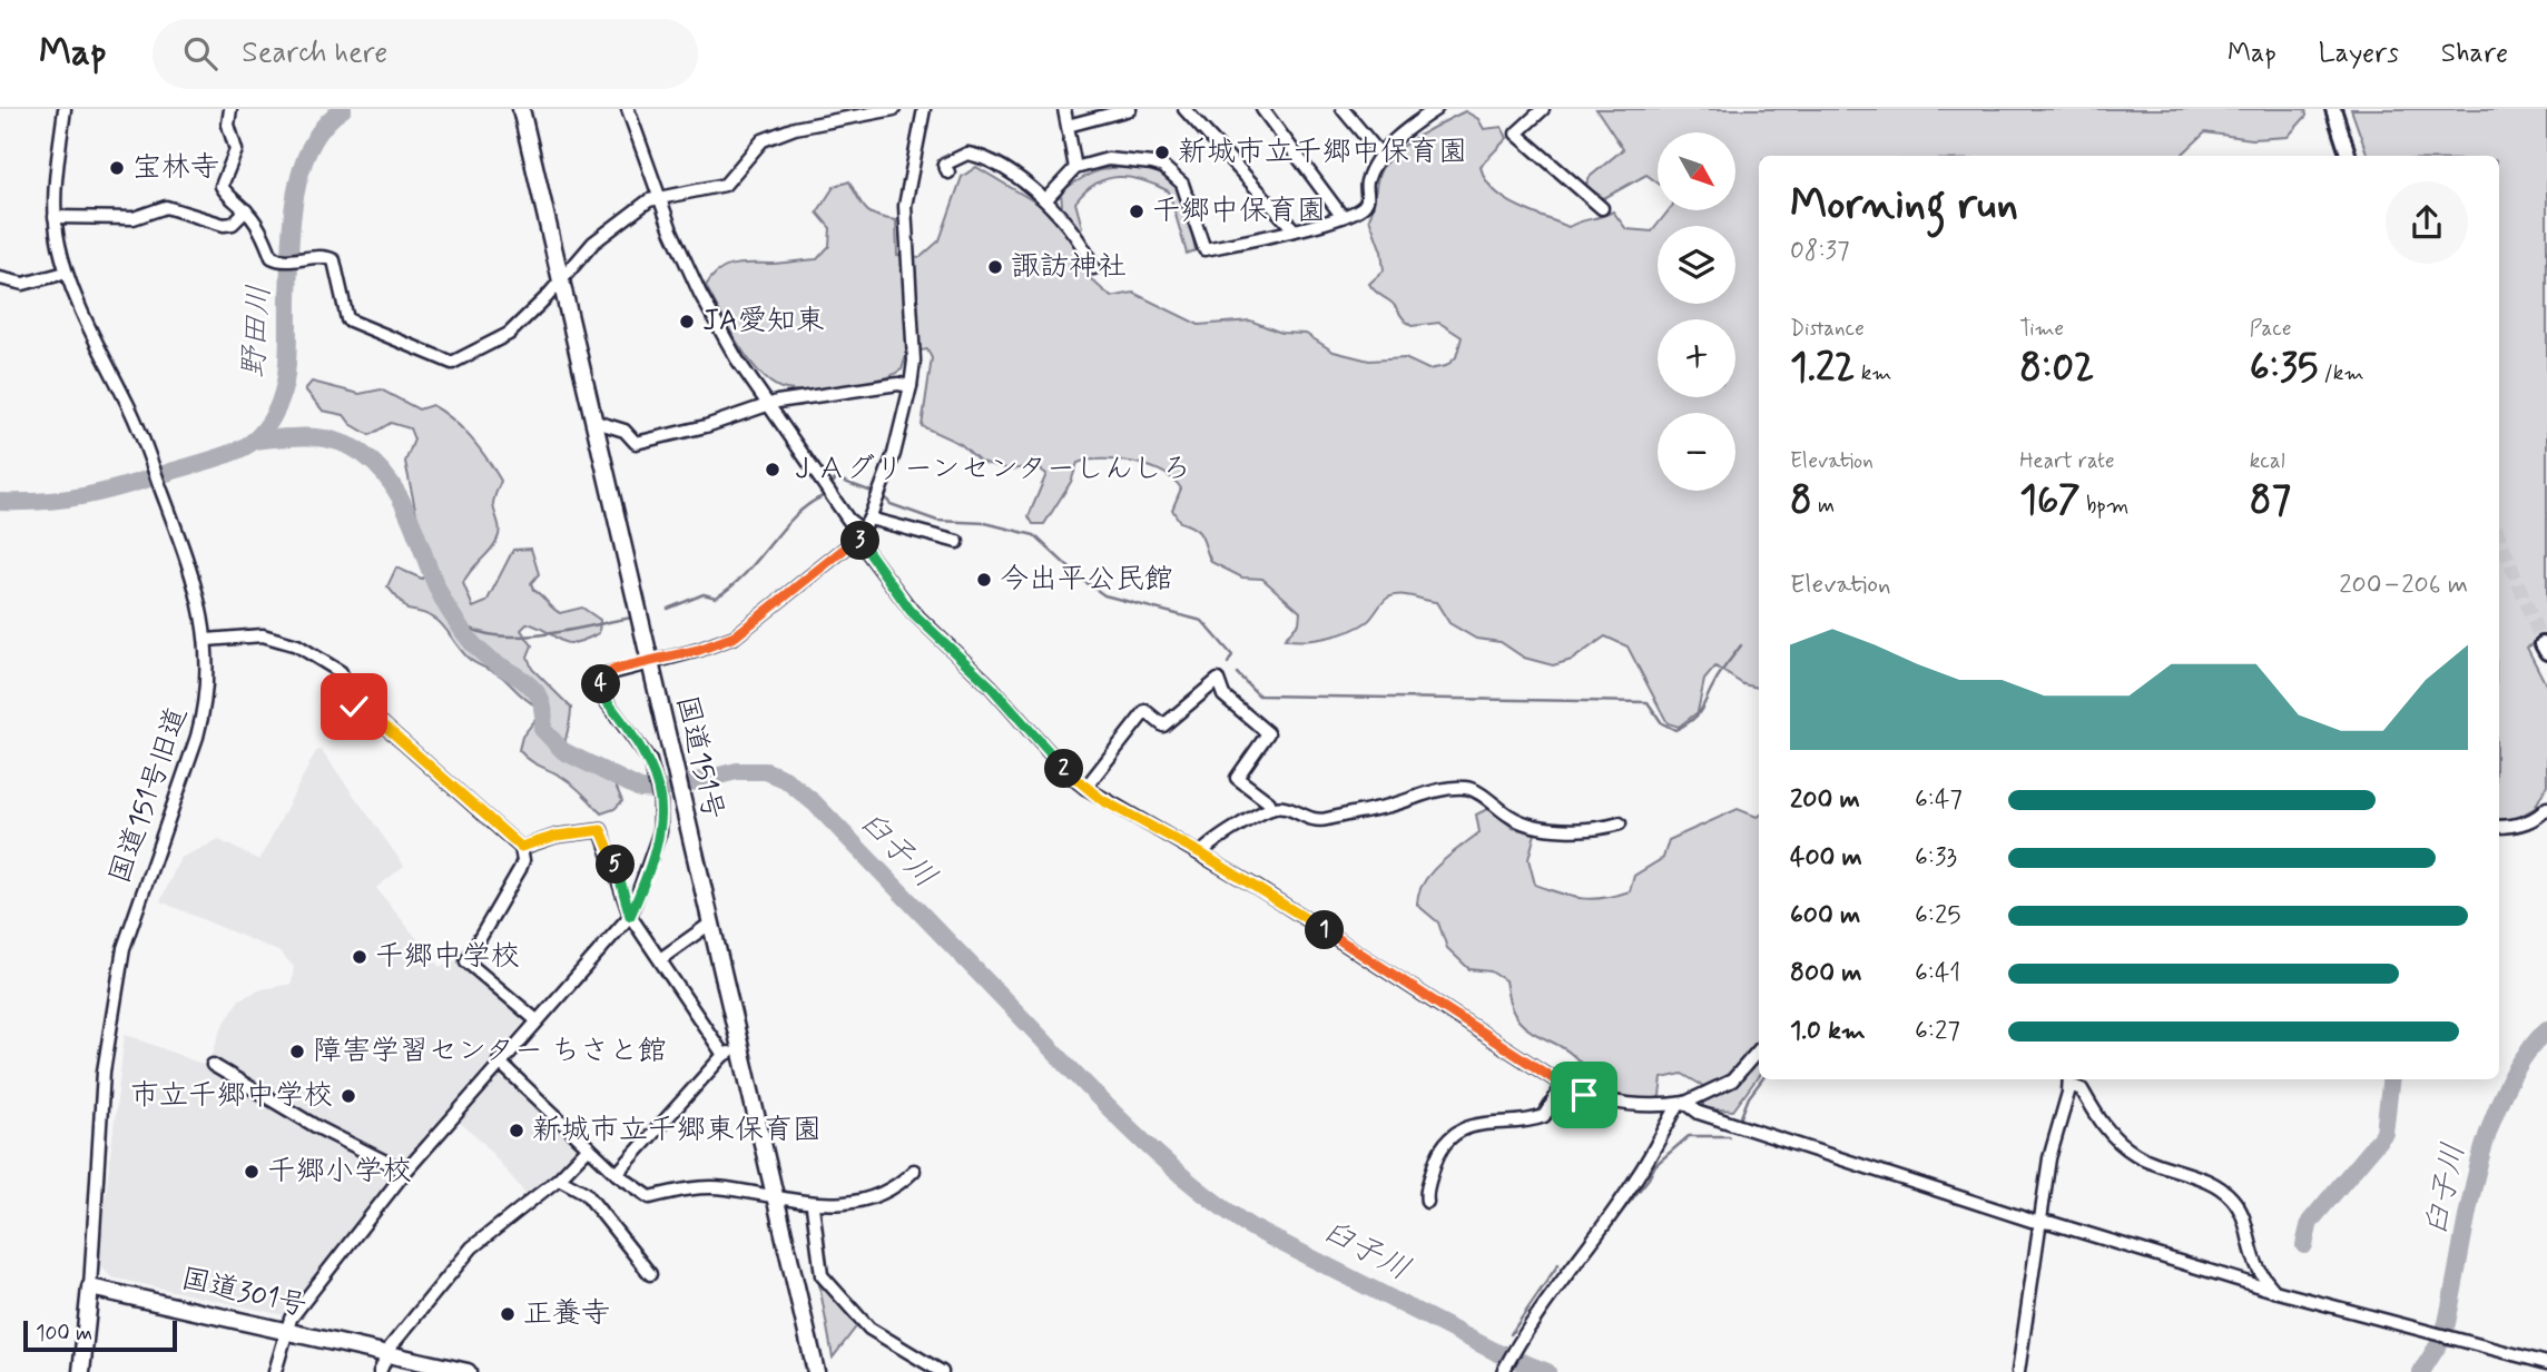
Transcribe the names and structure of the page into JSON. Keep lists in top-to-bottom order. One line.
{"streets":{"highway":["国道151号","国道301号"],"street":["国道151号旧道"]},"crossings":[["国道151号旧道","国道301号"]],"water":["野田川","臼子川"],"places":["新城市立千郷中保育園","宝林寺","千郷中保育園","諏訪神社","JA愛知東","ＪＡグリーンセンターしんしろ","今出平公民館","千郷中学校","障害学習センター ちさと館","市立千郷中学校","新城市立千郷東保育園","千郷小学校","正養寺"],"scale_bar":"100 m","north":"bottom right","page":{"header":"Map","search":"Search here","nav":["Map","Layers","Share"],"map_buttons":["+","−"],"heading":["Morning run","08:37"],"stats":[["Distance","1.22 km"],["Time","8:02"],["Pace","6:35 /km"],["Elevation","8 m"],["Heart rate","167 bpm"],["kcal","87"]],"pins":["3","4","2","5","1"],"chart":["Elevation","200–206 m"],"list":[{"name":"200 m","note":"6:47"},{"name":"400 m","note":"6:33"},{"name":"600 m","note":"6:25"},{"name":"800 m","note":"6:41"},{"name":"1.0 km","note":"6:27"}],"scale":"100 m"}}
